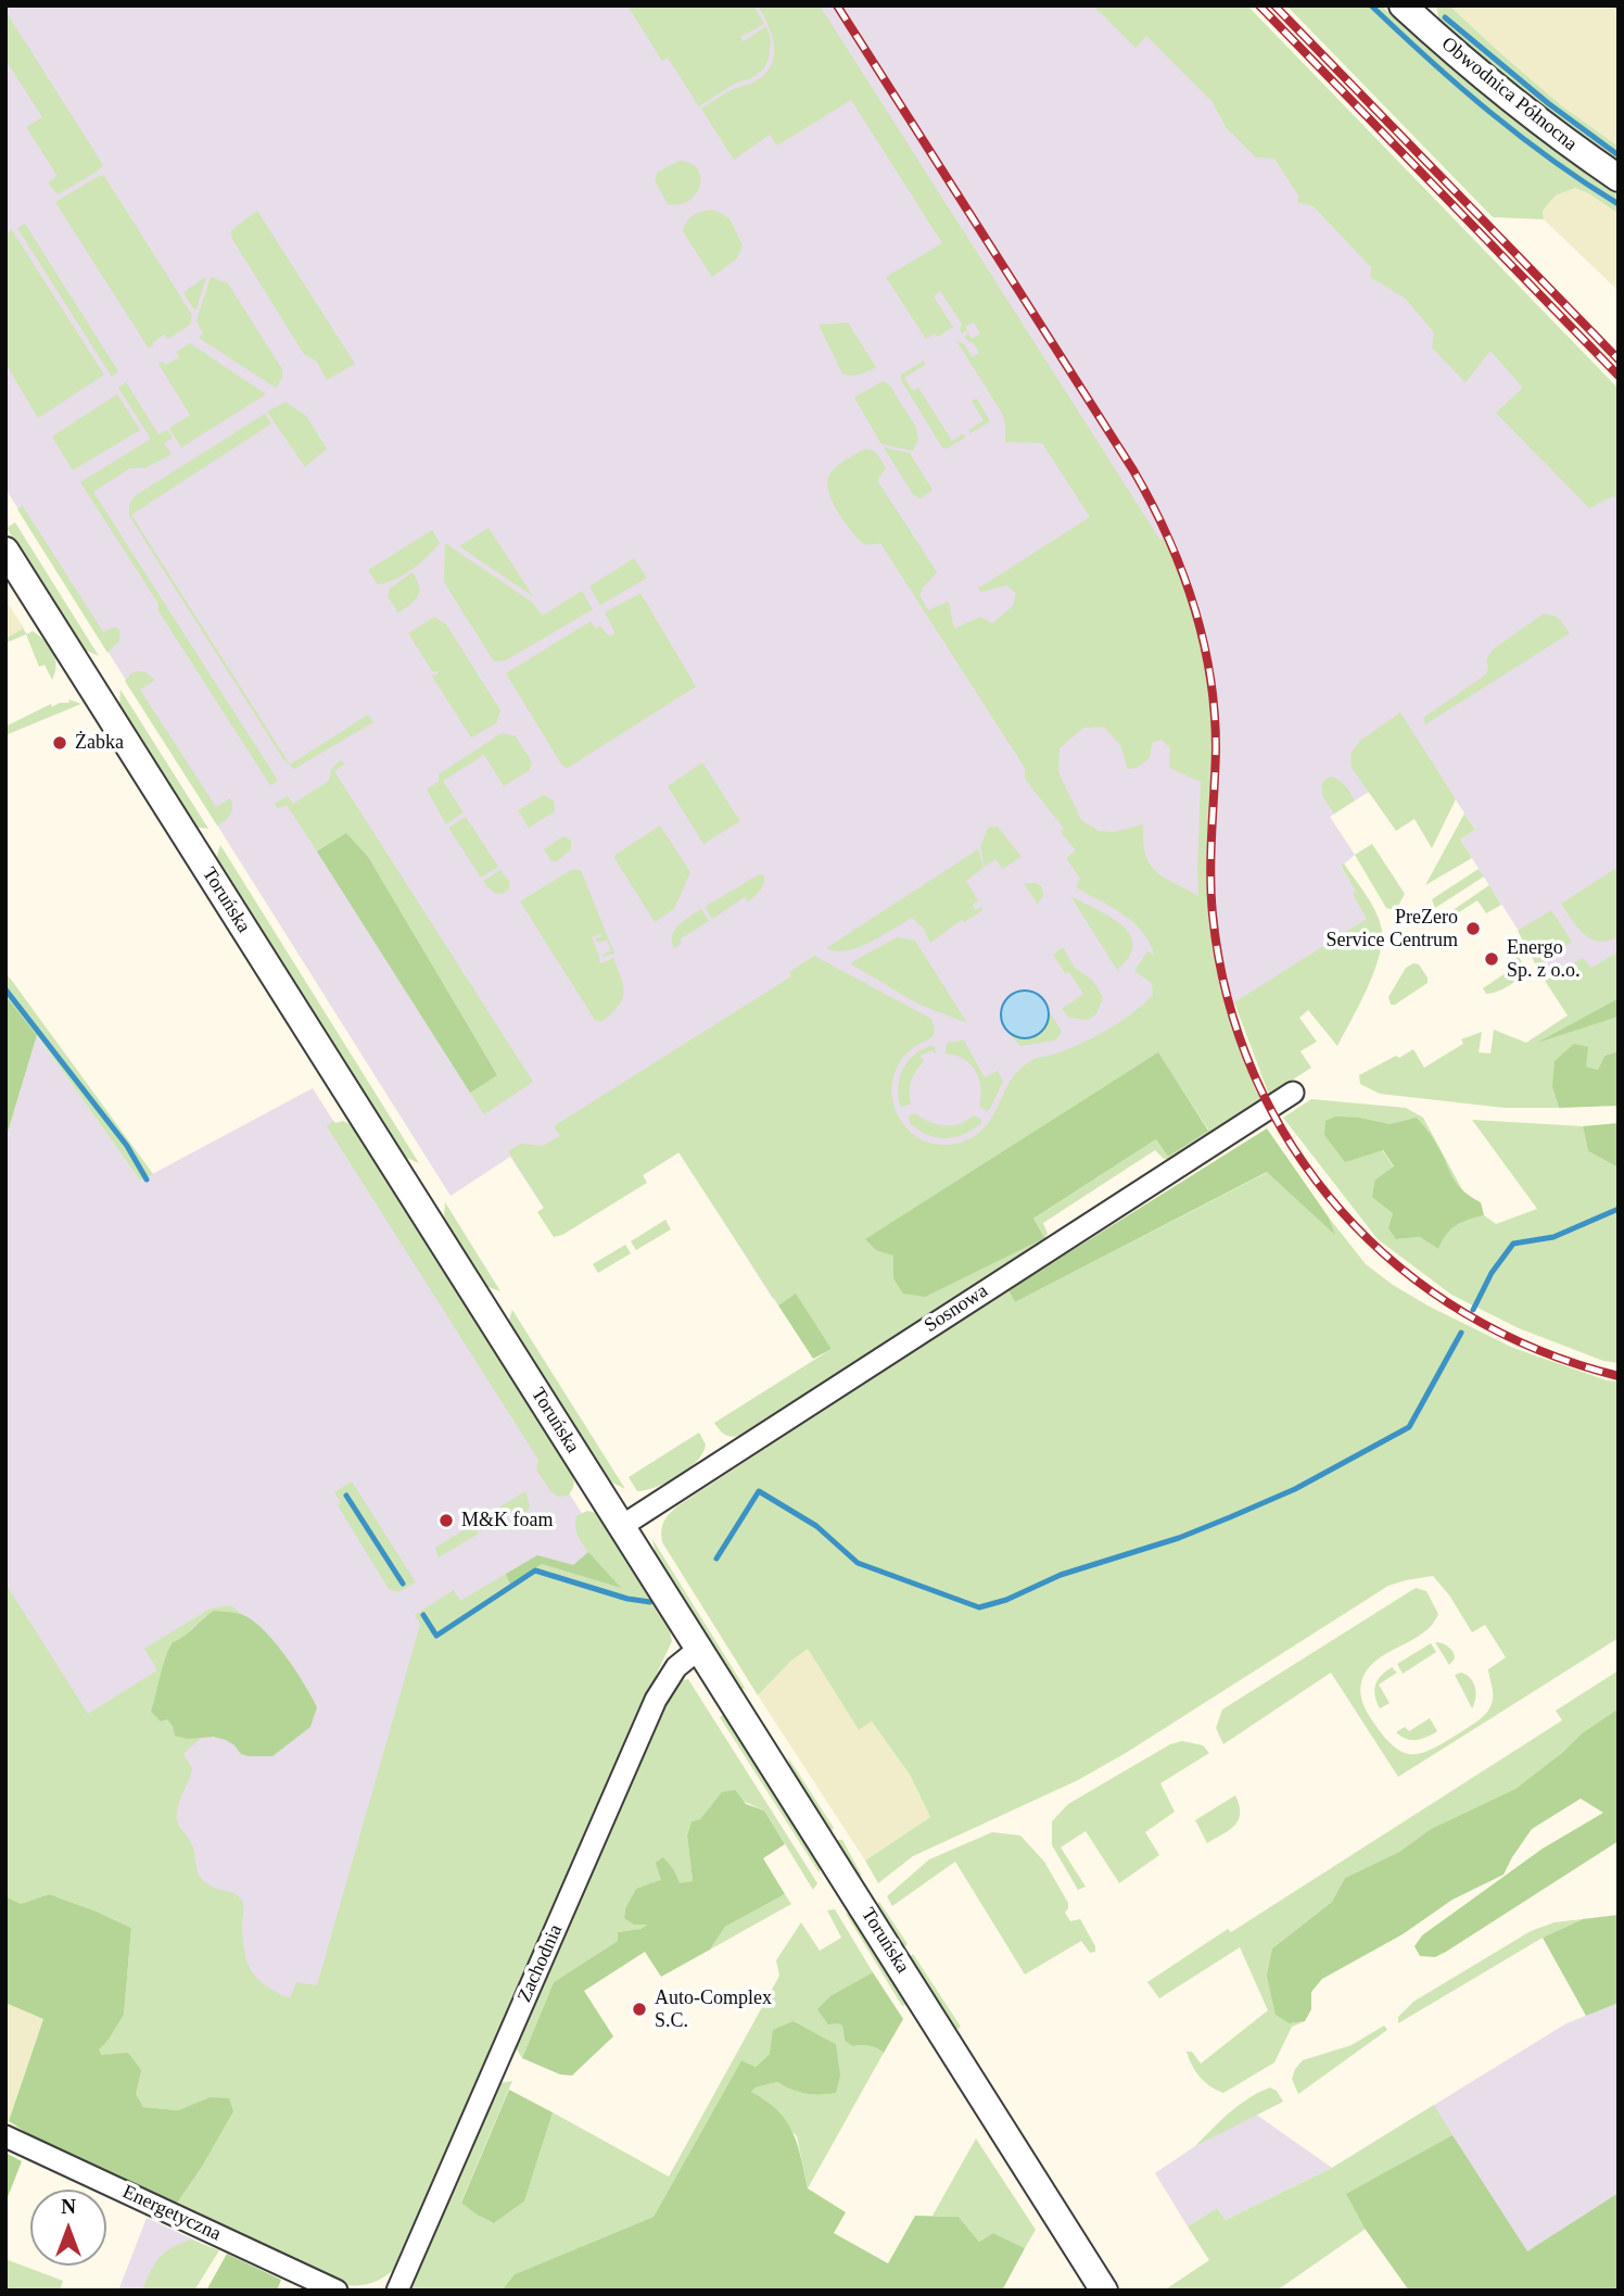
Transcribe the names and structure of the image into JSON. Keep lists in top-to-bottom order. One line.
{"streets":{"street":["Obwodnica Północna","Toruńska","Sosnowa","Zachodnia","Energetyczna"]},"crossings":[["Toruńska","Sosnowa"],["Toruńska","Zachodnia"]],"places":["Żabka","PreZero Service Centrum","Energo Sp. z o.o.","M&K foam","Auto-Complex S.C."],"north":"top"}
